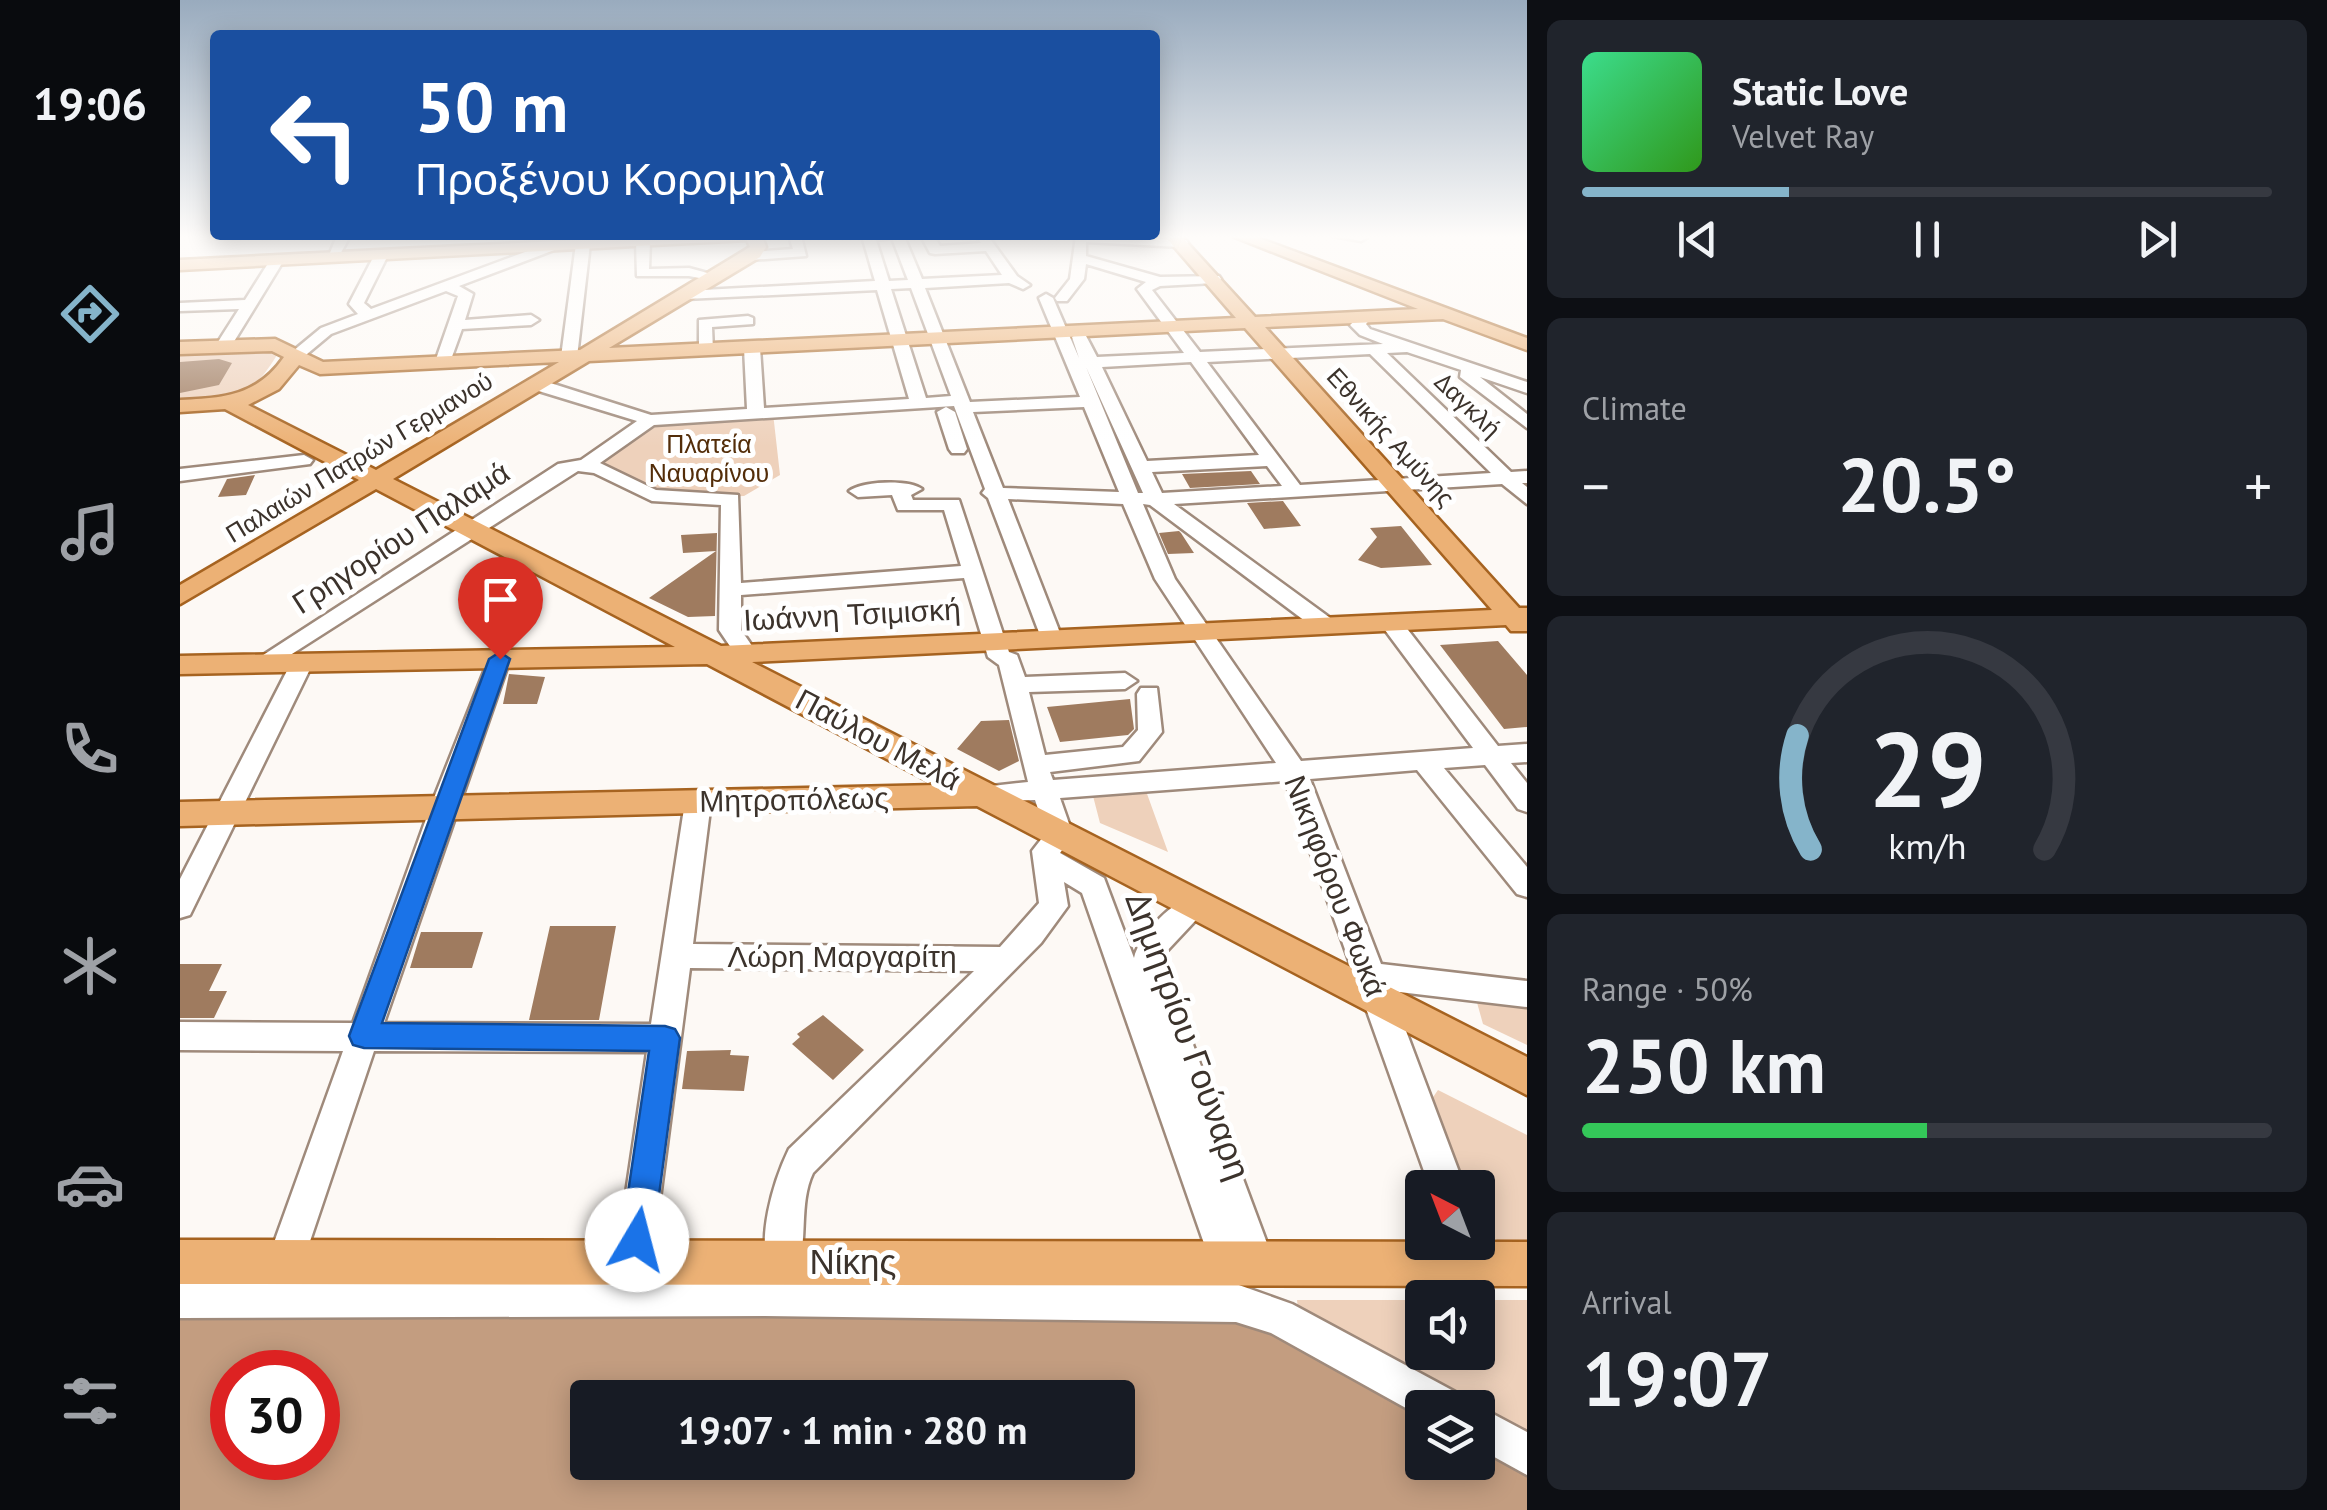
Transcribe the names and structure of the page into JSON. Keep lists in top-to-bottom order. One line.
{"streets":{"main road":["Εθνικής Αμύνης","Παλαιών Πατρών Γερμανού","Ιωάννη Τσιμισκή","Παύλου Μελά","Μητροπόλεως","Νίκης"],"street":["Δαγκλή","Γρηγορίου Παλαμά","Νικηφόρου Φωκά","Λώρη Μαργαρίτη","Δημητρίου Γούναρη"]},"crossings":[["Εθνικής Αμύνης","Ιωάννη Τσιμισκή"],["Παλαιών Πατρών Γερμανού","Παύλου Μελά"],["Γρηγορίου Παλαμά","Ιωάννη Τσιμισκή"],["Γρηγορίου Παλαμά","Παύλου Μελά"],["Ιωάννη Τσιμισκή","Παύλου Μελά"],["Ιωάννη Τσιμισκή","Νικηφόρου Φωκά"],["Παύλου Μελά","Μητροπόλεως"],["Παύλου Μελά","Νικηφόρου Φωκά"],["Παύλου Μελά","Δημητρίου Γούναρη"],["Μητροπόλεως","Νικηφόρου Φωκά"],["Δημητρίου Γούναρη","Νίκης"]],"parks":["Πλατεία Ναυαρίνου"],"north":"top left","page":{"tabs":"19:06","turn":["50 m","Προξένου Κορομηλά"],"song":["Static Love","Velvet Ray"],"tile":["Climate",["Range · 50%","250 km"],["Arrival","19:07"]],"heat":["−","20.5°","+"],"limit":"30","trip":"19:07 · 1 min · 280 m","gauge":["29","km/h"]}}
